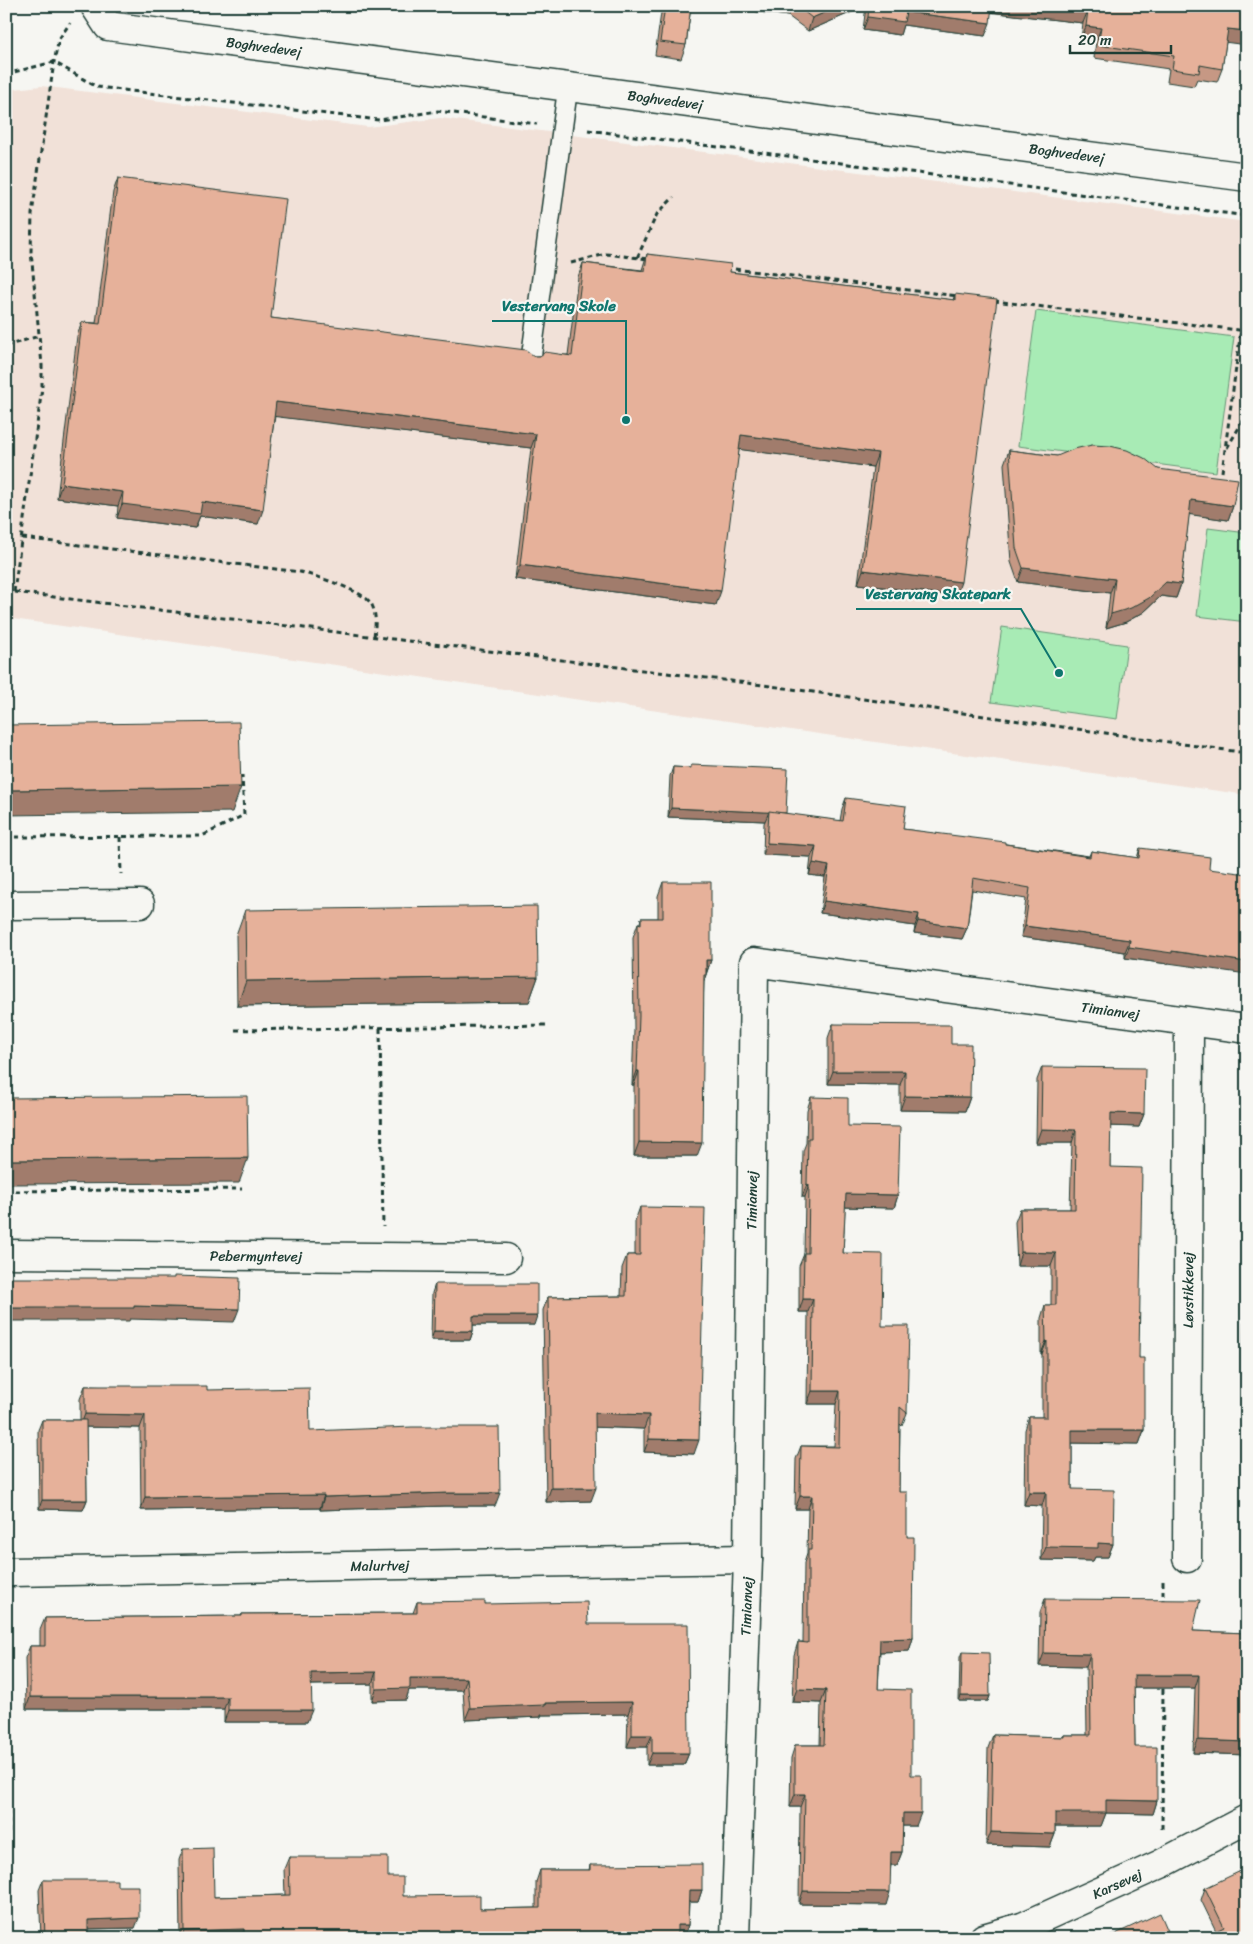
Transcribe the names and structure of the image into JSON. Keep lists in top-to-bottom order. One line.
{"streets":{"street":["Boghvedevej","Timianvej","Pebermyntevej","Løvstikkevej","Malurtvej","Karsevej"]},"crossings":[["Timianvej","Løvstikkevej"],["Timianvej","Malurtvej"]],"places":["Vestervang Skole","Vestervang Skatepark"],"scale_bar":"20 m"}
